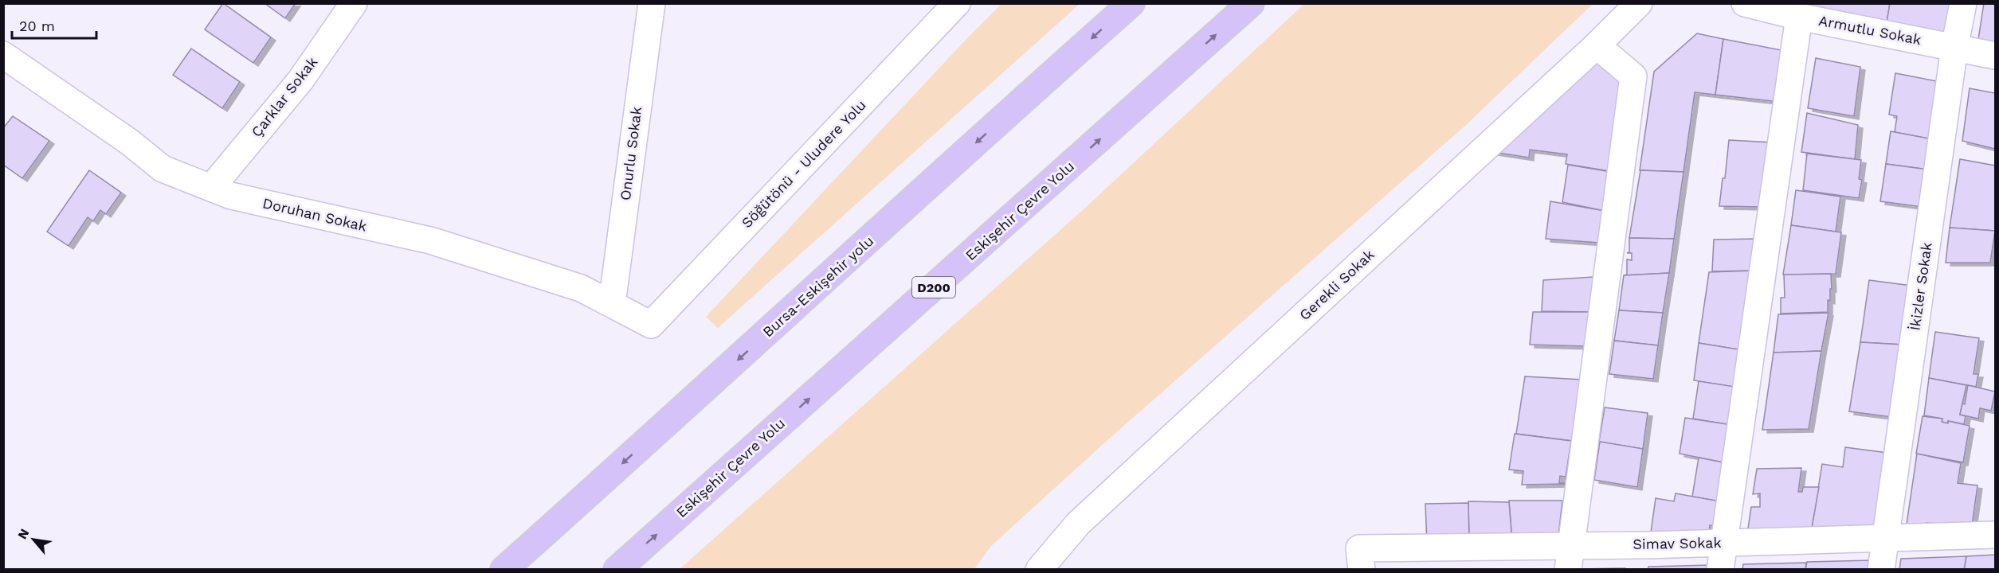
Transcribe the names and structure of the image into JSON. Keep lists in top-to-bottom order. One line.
{"streets":{"highway":["Eskişehir Çevre Yolu","Bursa-Eskişehir yolu","D200"],"street":["Armutlu Sokak","Çarklar Sokak","Onurlu Sokak","Söğütönü - Uludere Yolu","Doruhan Sokak","Gerekli Sokak","İkizler Sokak","Simav Sokak"]},"crossings":[["Armutlu Sokak","İkizler Sokak"],["Çarklar Sokak","Doruhan Sokak"],["Onurlu Sokak","Doruhan Sokak"],["Söğütönü - Uludere Yolu","Doruhan Sokak"],["İkizler Sokak","Simav Sokak"]],"one_way":["Eskişehir Çevre Yolu","Bursa-Eskişehir yolu"],"scale_bar":"20 m","north":"top left"}
